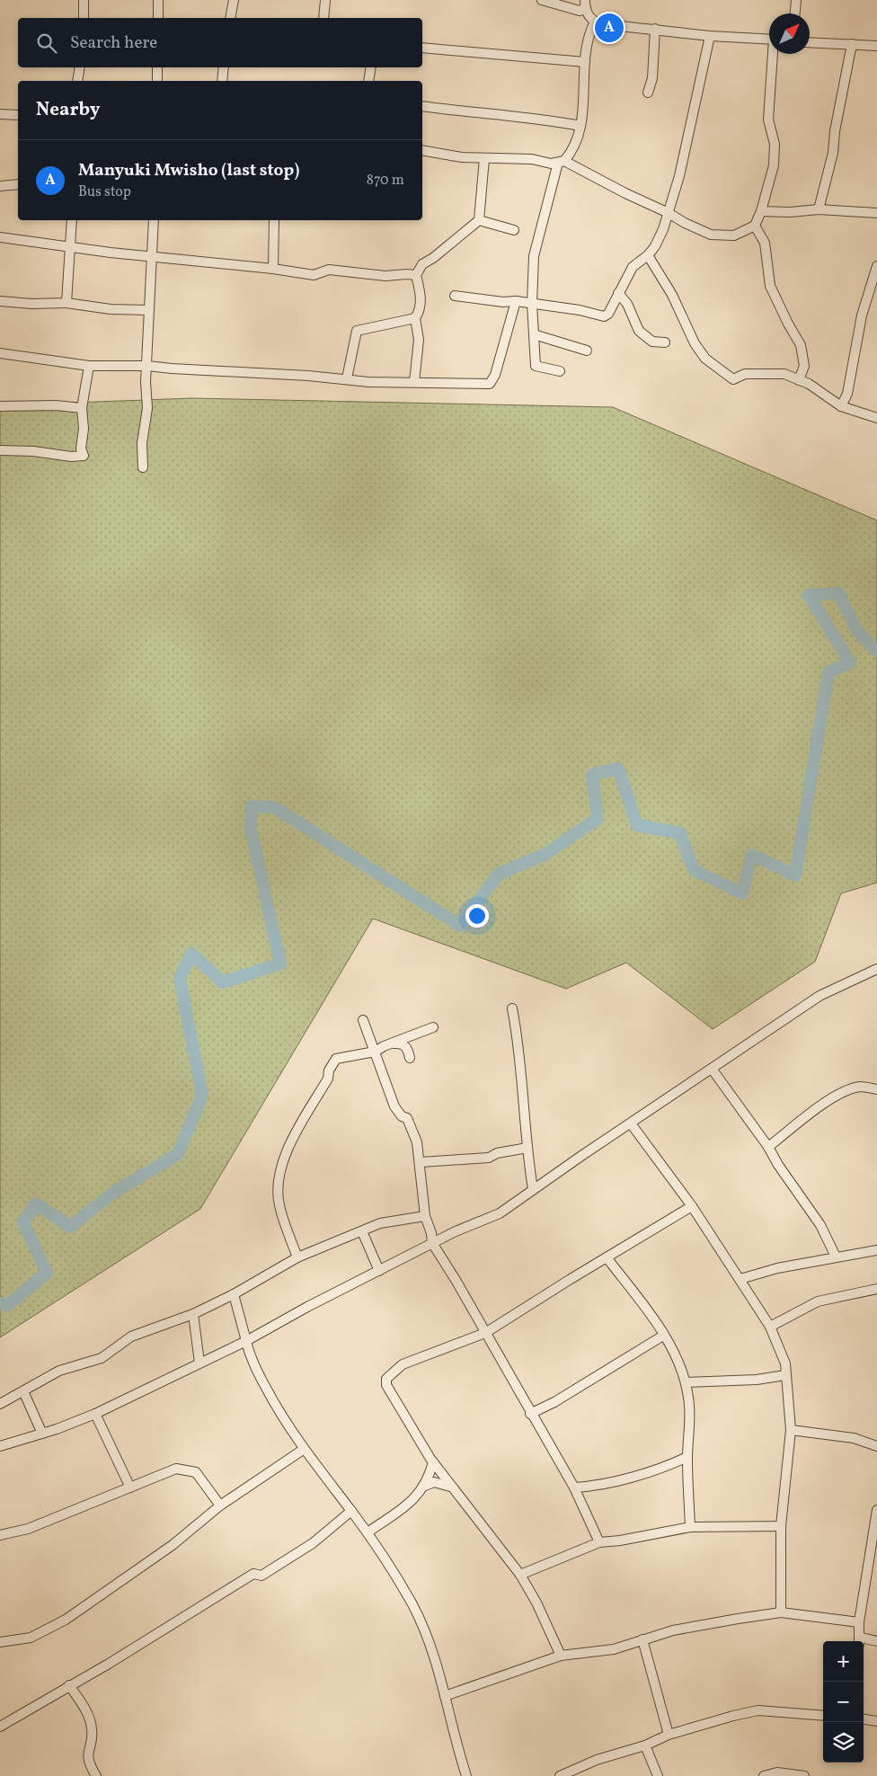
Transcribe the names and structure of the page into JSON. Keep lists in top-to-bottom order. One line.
{"north":"top right","page":{"pins":"A","search":"Search here","heading":"Nearby","list":[{"mark":"A","name":"Manyuki Mwisho (last stop)","note":"Bus stop","value":"870 m"}],"map_buttons":["+","−"]}}
